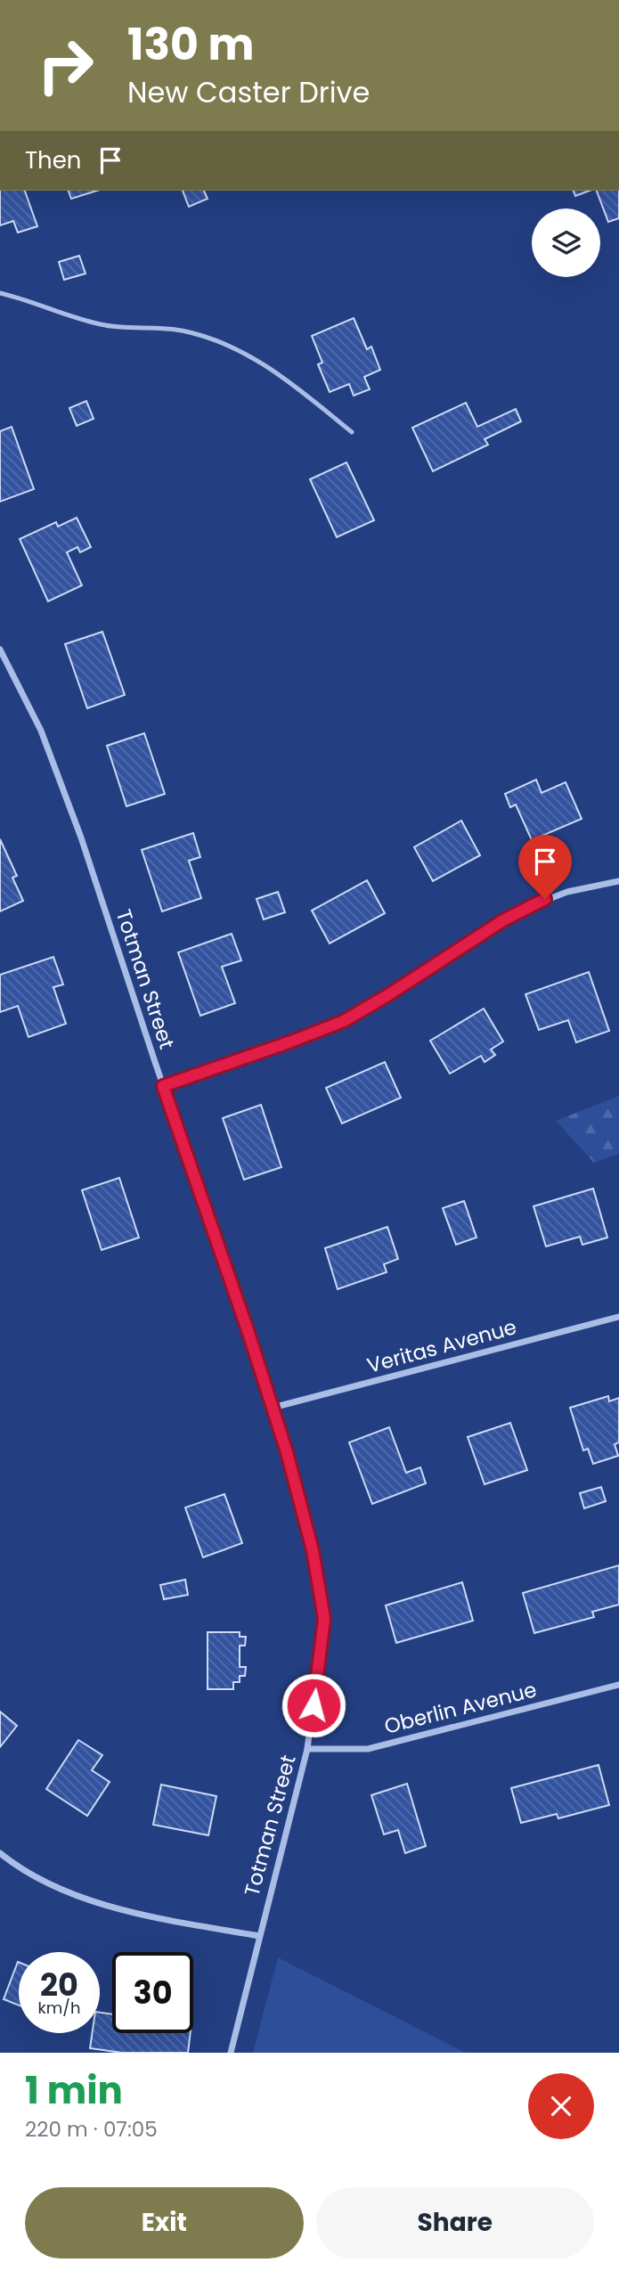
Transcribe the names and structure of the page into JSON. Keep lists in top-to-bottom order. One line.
{"streets":{"street":["Totman Street","Veritas Avenue","Oberlin Avenue"]},"crossings":[["Totman Street","Veritas Avenue"],["Totman Street","Oberlin Avenue"]],"page":{"turn":["130 m","New Caster Drive"],"then":"Then","speed":"20 km/h","limit":"30","heading":["1 min","220 m · 07:05"],"buttons":["Exit","Share"]}}
